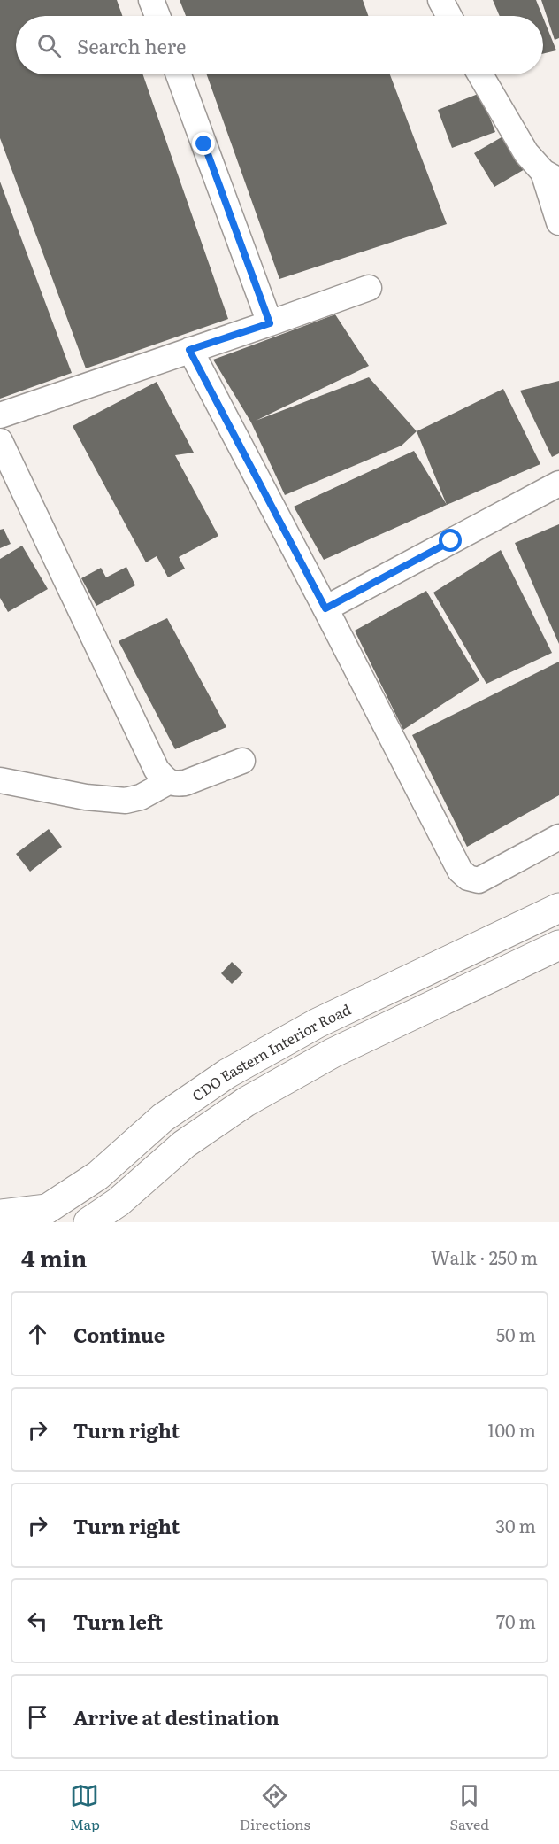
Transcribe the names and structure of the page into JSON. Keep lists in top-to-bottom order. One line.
{"streets":{"main road":["CDO Eastern Interior Road"]},"page":{"search":"Search here","heading":["4 min","Walk · 250 m"],"list":[["Continue","50 m"],["Turn right","100 m"],["Turn right","30 m"],["Turn left","70 m"],"Arrive at destination"],"nav":["Map","Directions","Saved"]}}
